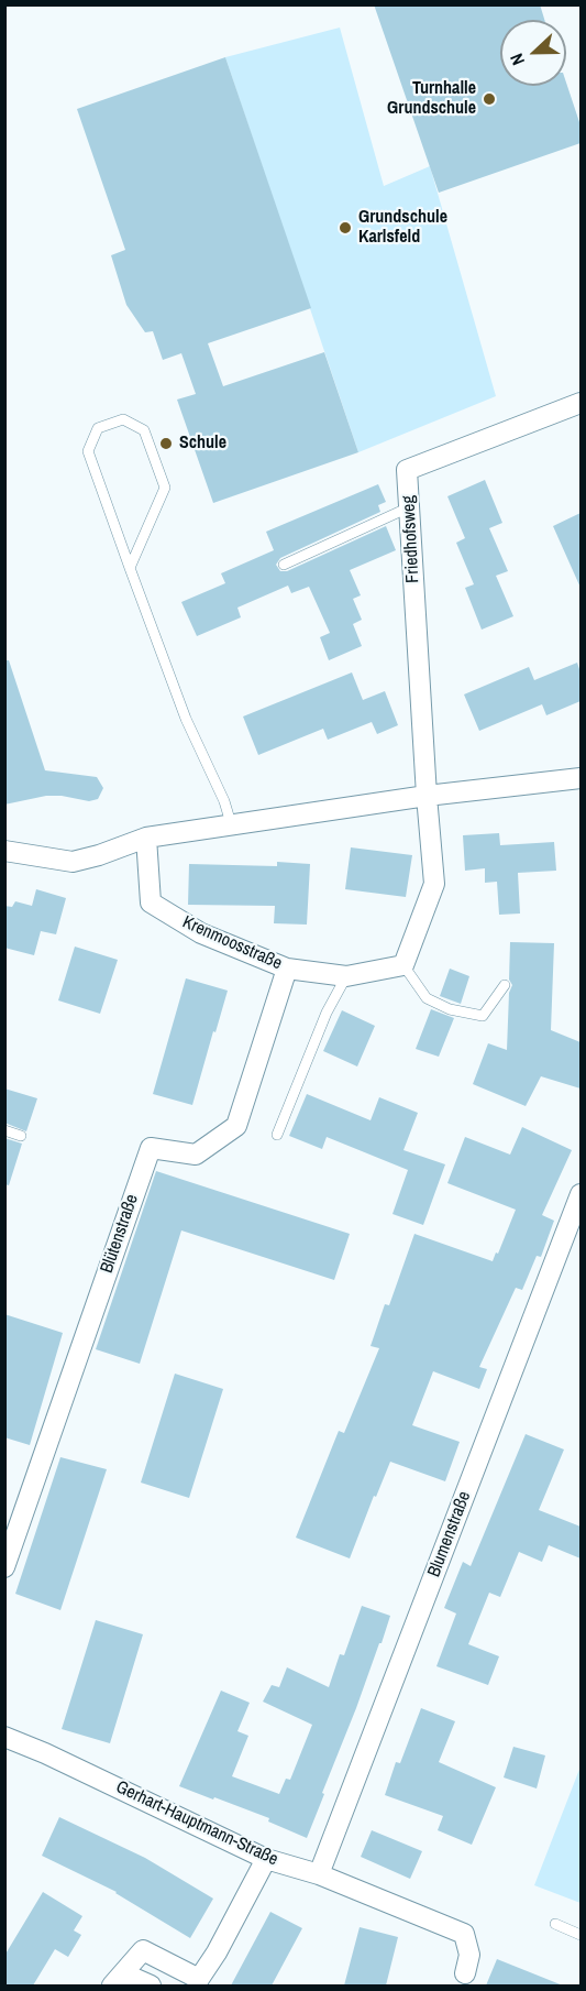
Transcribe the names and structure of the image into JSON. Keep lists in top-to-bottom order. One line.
{"streets":{"street":["Friedhofsweg","Krenmoosstraße","Blütenstraße","Blumenstraße","Gerhart-Hauptmann-Straße"]},"crossings":[["Krenmoosstraße","Blütenstraße"],["Blumenstraße","Gerhart-Hauptmann-Straße"]],"places":["Turnhalle Grundschule","Grundschule Karlsfeld","Schule"],"north":"left"}
